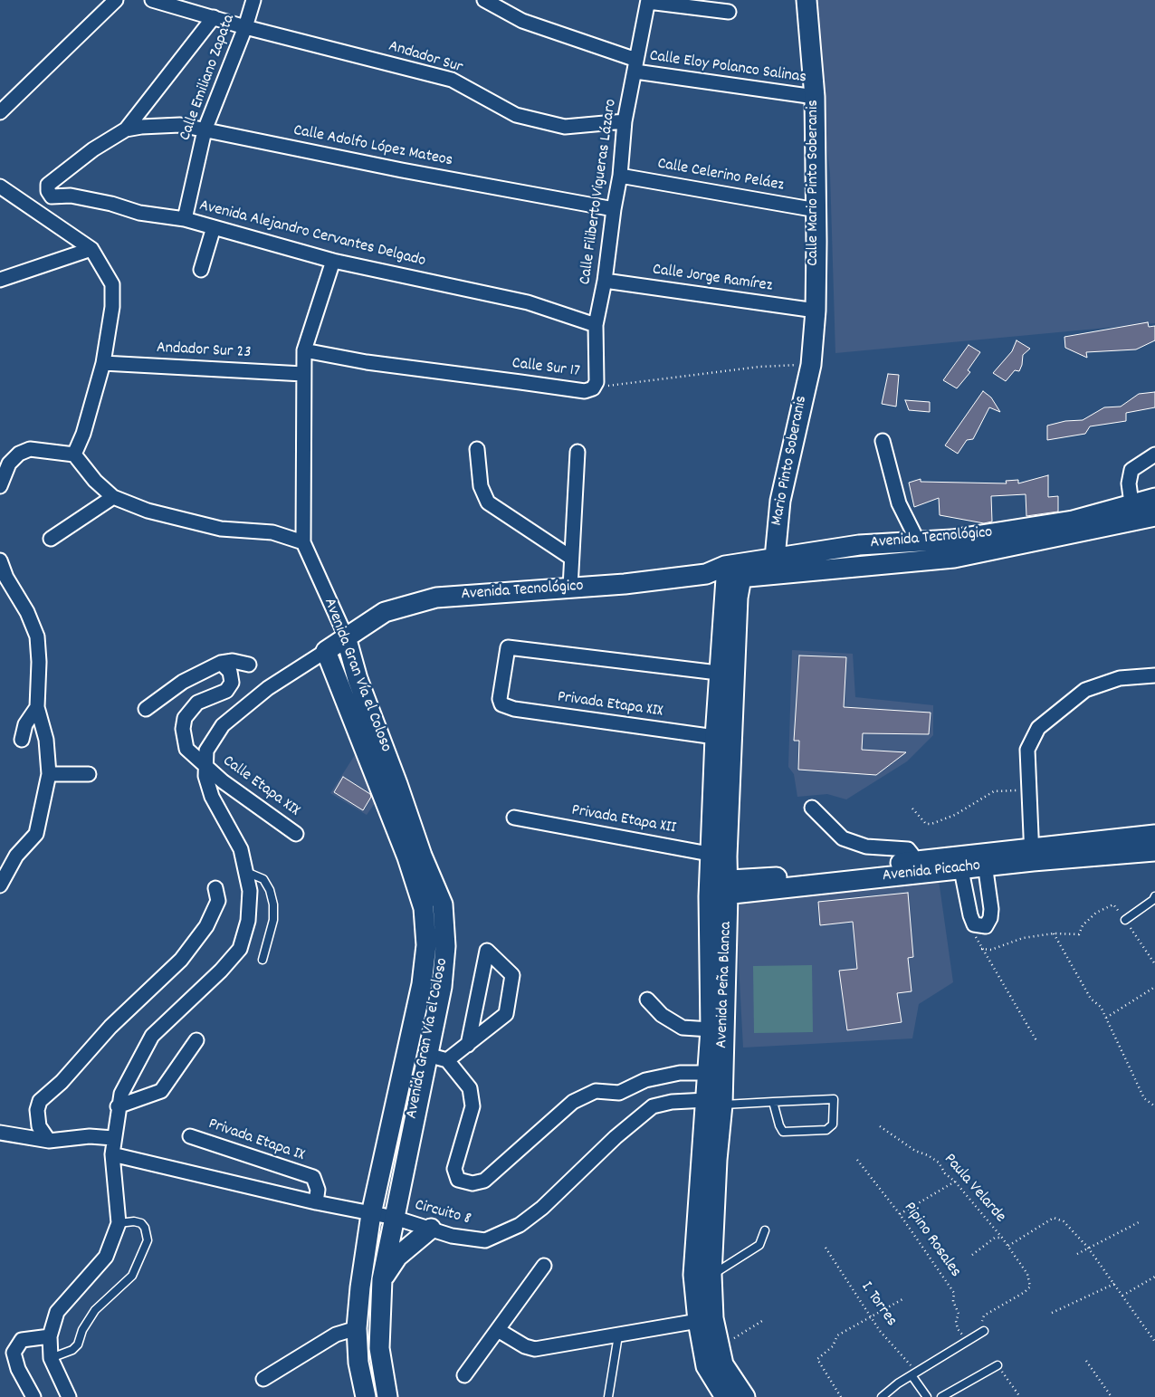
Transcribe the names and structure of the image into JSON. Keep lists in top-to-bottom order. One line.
{"streets":{"main road":["Calle Mario Pinto Soberanis","Mario Pinto Soberanis","Avenida Tecnológico","Avenida Gran Vía el Coloso","Avenida Picacho","Avenida Peña Blanca"],"street":["Andador Sur","Calle Eloy Polanco Salinas","Calle Emiliano Zapata","Calle Adolfo López Mateos","Calle Celerino Peláez","Calle Filiberto Vigueras Lázaro","Avenida Alejandro Cervantes Delgado","Calle Jorge Ramírez","Andador Sur 23","Calle Sur 17","Privada Etapa XIX","Calle Etapa XIX","Privada Etapa XII","Privada Etapa IX","Circuito 8"],"path":["Paula Velarde","Pipino Rosales","I. Torres"]},"crossings":[["Andador Sur","Calle Emiliano Zapata"],["Andador Sur","Calle Filiberto Vigueras Lázaro"],["Calle Eloy Polanco Salinas","Calle Mario Pinto Soberanis"],["Calle Eloy Polanco Salinas","Calle Filiberto Vigueras Lázaro"],["Calle Emiliano Zapata","Calle Adolfo López Mateos"],["Calle Emiliano Zapata","Avenida Alejandro Cervantes Delgado"],["Calle Adolfo López Mateos","Calle Filiberto Vigueras Lázaro"],["Calle Adolfo López Mateos","Avenida Alejandro Cervantes Delgado"],["Calle Celerino Peláez","Calle Mario Pinto Soberanis"],["Calle Celerino Peláez","Calle Filiberto Vigueras Lázaro"],["Calle Mario Pinto Soberanis","Calle Jorge Ramírez"],["Calle Mario Pinto Soberanis","Calle Sur 17"],["Calle Mario Pinto Soberanis","Mario Pinto Soberanis"],["Calle Filiberto Vigueras Lázaro","Avenida Alejandro Cervantes Delgado"],["Calle Filiberto Vigueras Lázaro","Calle Jorge Ramírez"],["Calle Filiberto Vigueras Lázaro","Calle Sur 17"],["Avenida Alejandro Cervantes Delgado","Avenida Gran Vía el Coloso"],["Andador Sur 23","Avenida Gran Vía el Coloso"],["Calle Sur 17","Mario Pinto Soberanis"],["Calle Sur 17","Avenida Gran Vía el Coloso"],["Mario Pinto Soberanis","Avenida Tecnológico"],["Avenida Tecnológico","Avenida Gran Vía el Coloso"],["Avenida Tecnológico","Avenida Peña Blanca"],["Avenida Gran Vía el Coloso","Circuito 8"],["Privada Etapa XIX","Avenida Peña Blanca"],["Privada Etapa XII","Avenida Peña Blanca"],["Avenida Picacho","Avenida Peña Blanca"],["Avenida Peña Blanca","Circuito 8"],["Privada Etapa IX","Circuito 8"]]}
